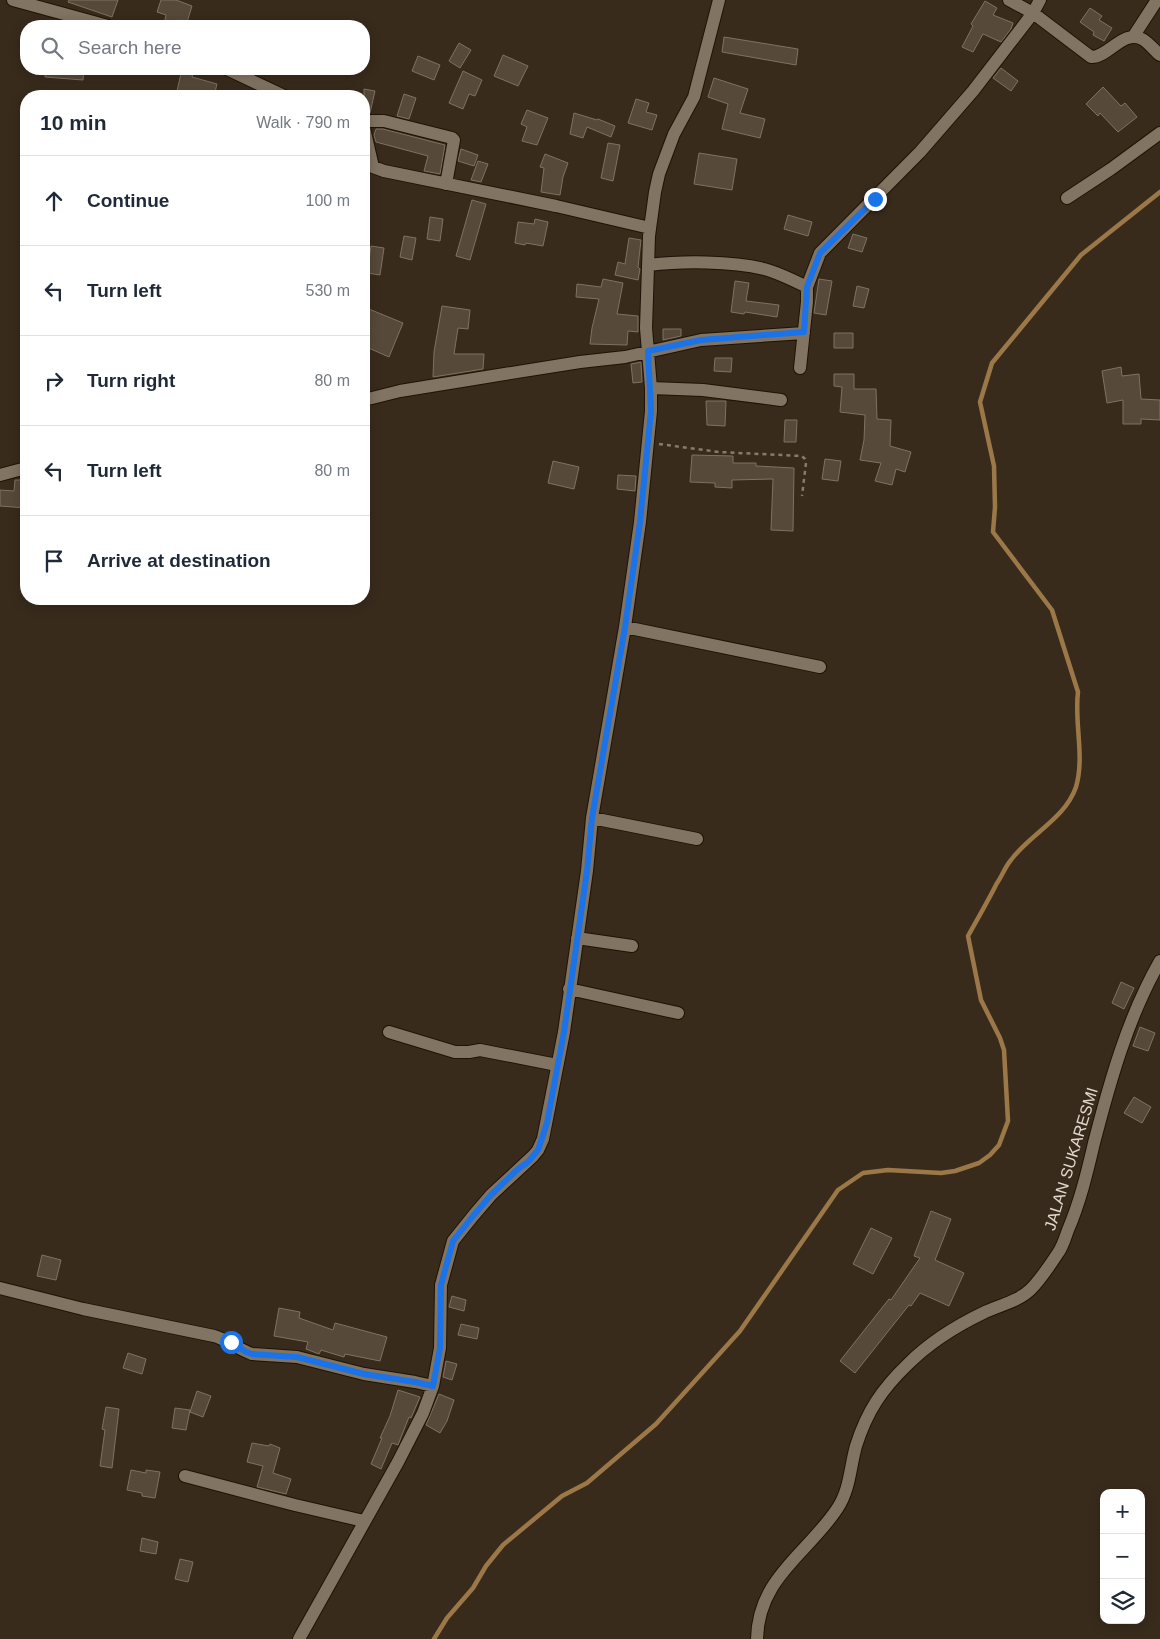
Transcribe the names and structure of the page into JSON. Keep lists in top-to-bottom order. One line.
{"streets":{"street":["JALAN SUKARESMI"]},"page":{"search":"Search here","heading":["10 min","Walk · 790 m"],"list":[["Continue","100 m"],["Turn left","530 m"],["Turn right","80 m"],["Turn left","80 m"],"Arrive at destination"],"map_buttons":["+","−"]}}
